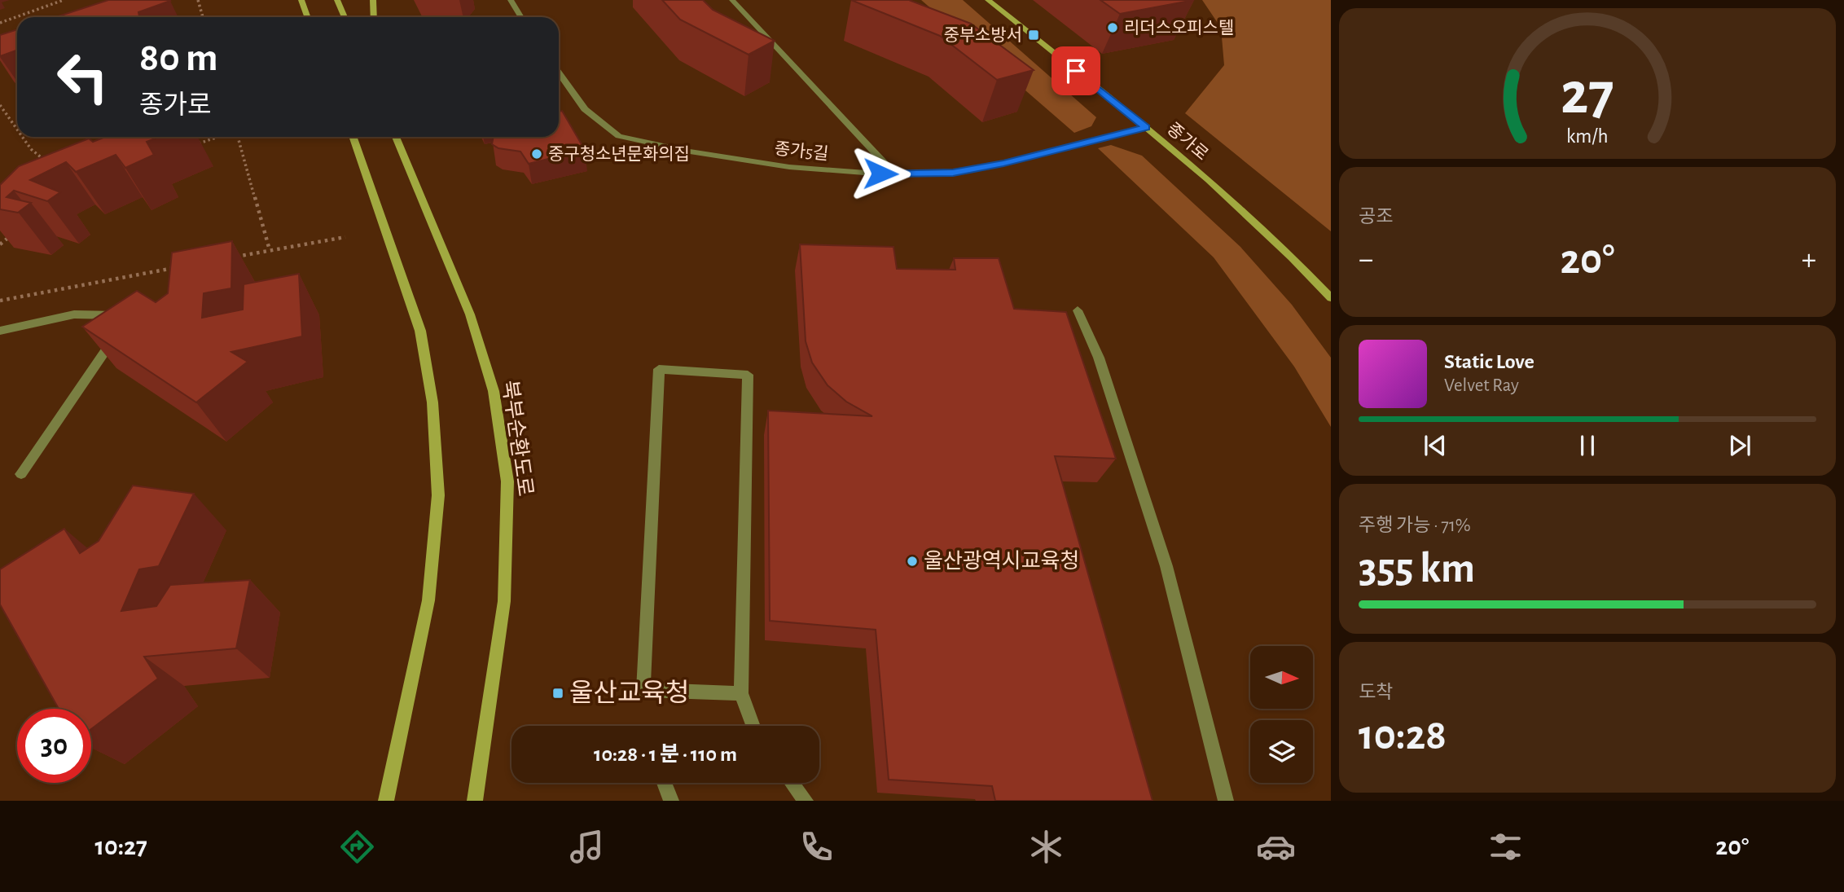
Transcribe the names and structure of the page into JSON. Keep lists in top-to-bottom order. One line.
{"streets":{"main road":["종가로","북부순환도로"],"street":["종가5길"]},"crossings":[["종가로","종가5길"]],"places":{"other":["리더스오피스텔","중구청소년문화의집","울산광역시교육청"],"transit":["중부소방서","울산교육청"]},"north":"right","page":{"turn":["80 m","종가로"],"tile":["공조",["주행 가능 · 71%","355 km"],["도착","10:28"]],"heat":["−","20°","+"],"song":["Static Love","Velvet Ray"],"limit":"30","trip":"10:28 · 1 분 · 110 m","tabs":["10:27","20°"],"gauge":["27","km/h"]}}
